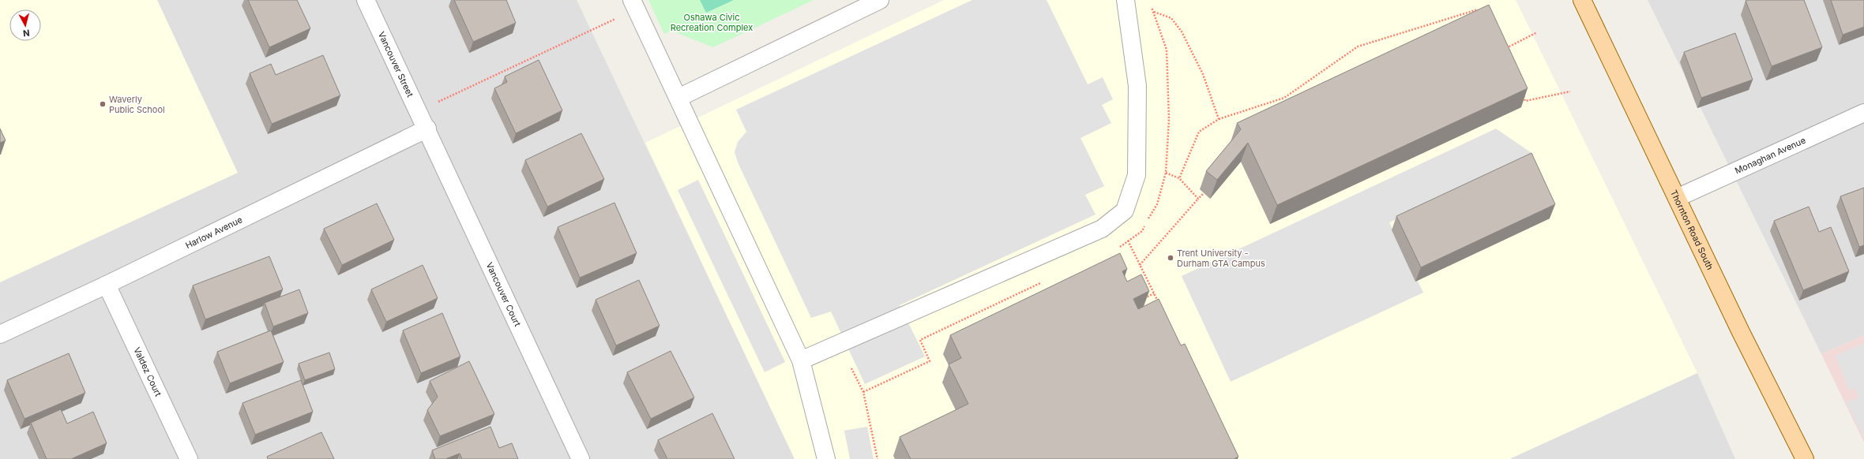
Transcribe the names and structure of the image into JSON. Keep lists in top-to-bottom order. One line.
{"streets":{"main road":["Thornton Road South"],"street":["Vancouver Street","Monaghan Avenue","Harlow Avenue","Vancouver Court","Valdez Court"]},"crossings":[["Vancouver Street","Harlow Avenue"],["Vancouver Street","Vancouver Court"],["Monaghan Avenue","Thornton Road South"],["Harlow Avenue","Vancouver Court"],["Harlow Avenue","Valdez Court"]],"parks":["Oshawa Civic Recreation Complex"],"places":["Waverly Public School","Trent University - Durham GTA Campus"],"north":"bottom"}
